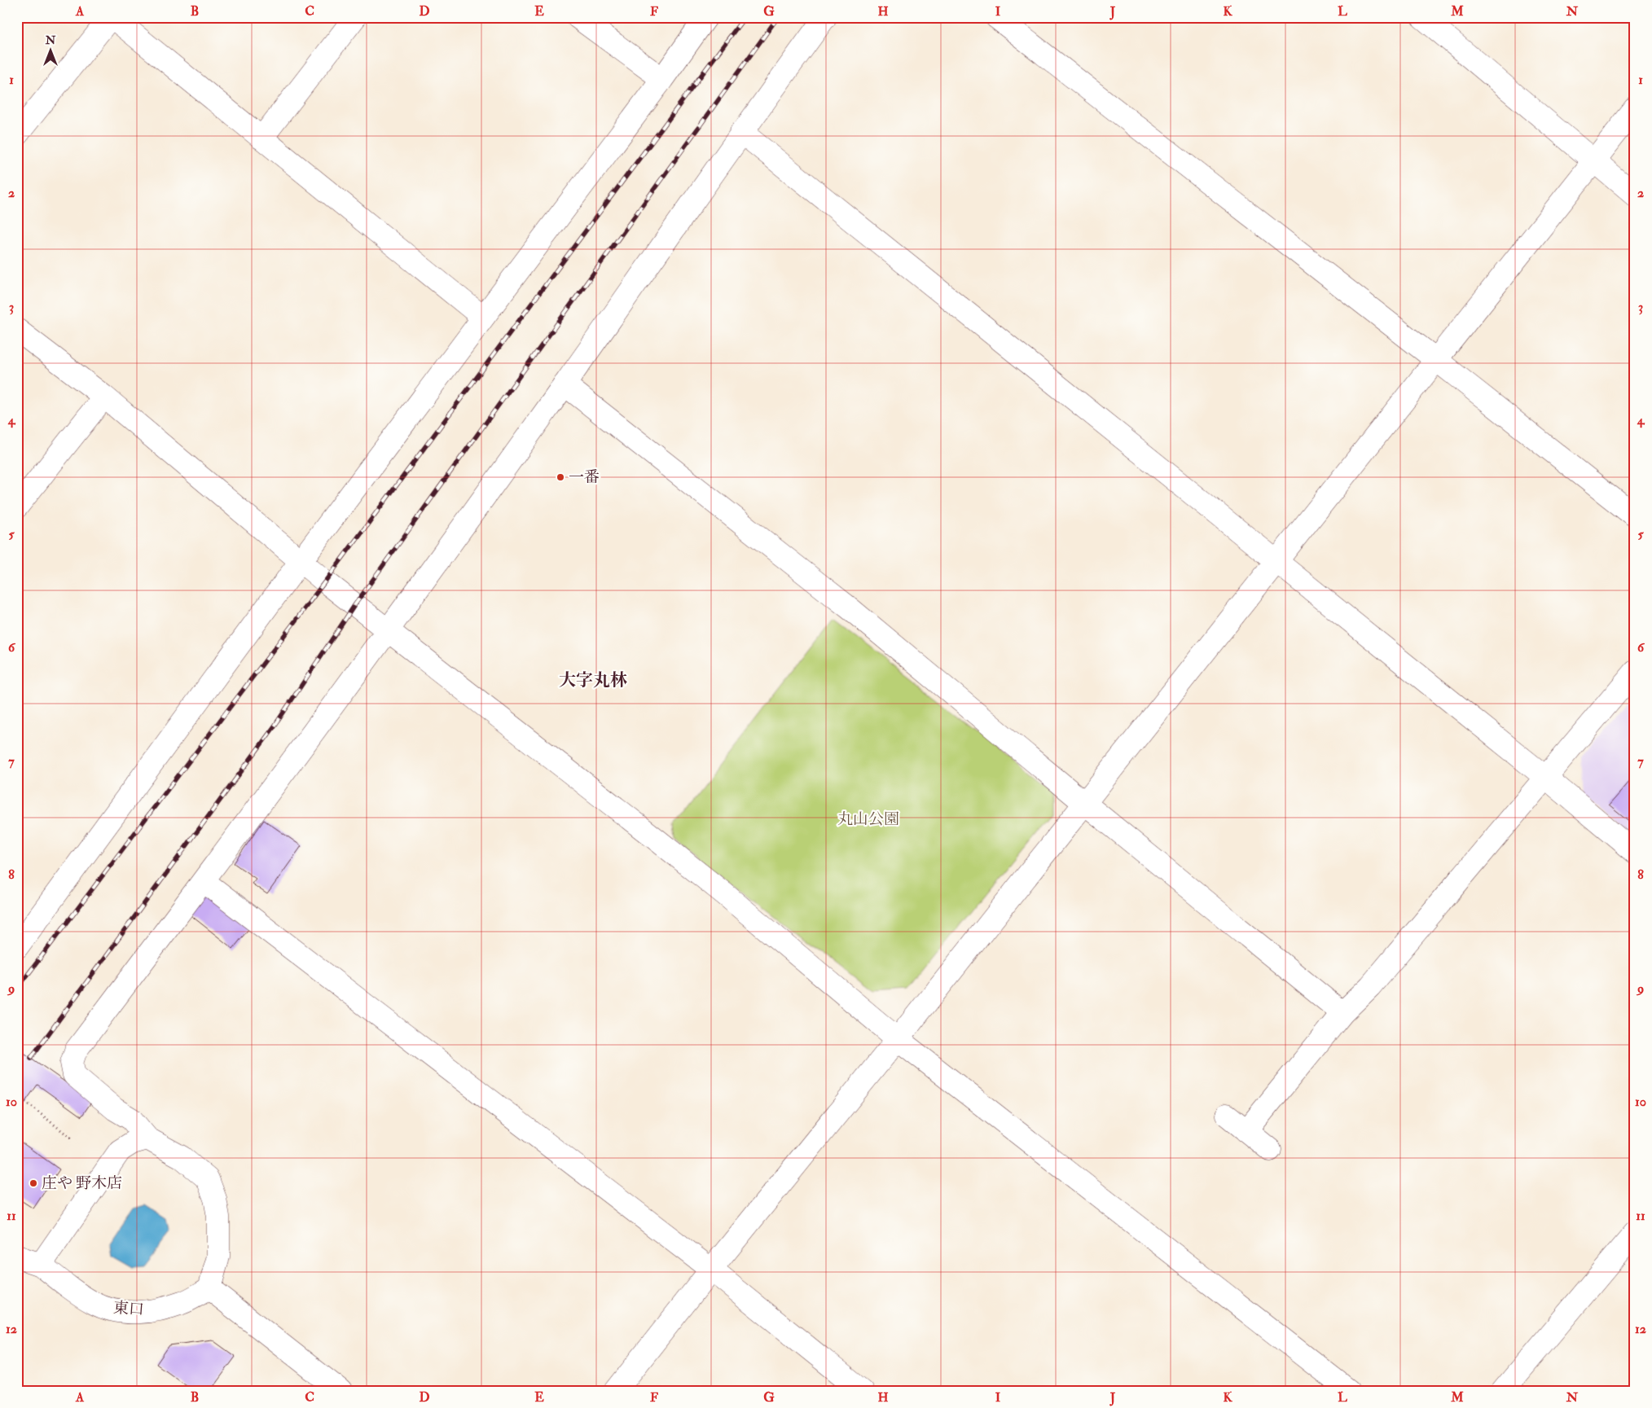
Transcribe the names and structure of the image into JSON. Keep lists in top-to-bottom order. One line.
{"streets":{"street":["東口"]},"districts":["大字丸林"],"parks":["丸山公園"],"places":["一番","庄や 野木店"],"north":"top","grid":{"columns":["A","B","C","D","E","F","G","H","I","J","K","L","M","N"],"rows":["1","2","3","4","5","6","7","8","9","10","11","12"]}}
